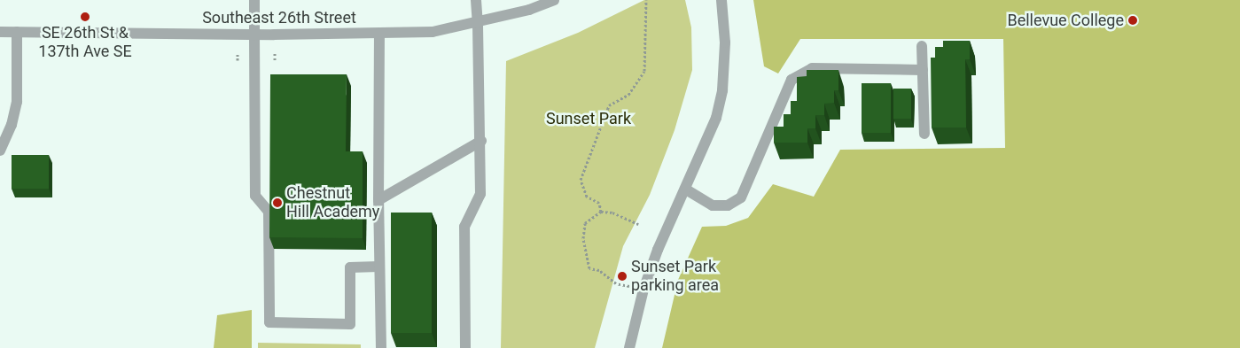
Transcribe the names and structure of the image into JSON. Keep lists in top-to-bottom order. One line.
{"streets":{"street":["Southeast 26th Street"]},"parks":["Sunset Park"],"places":["SE 26th St & 137th Ave SE","Bellevue College","Chestnut Hill Academy","Sunset Park parking area"]}
